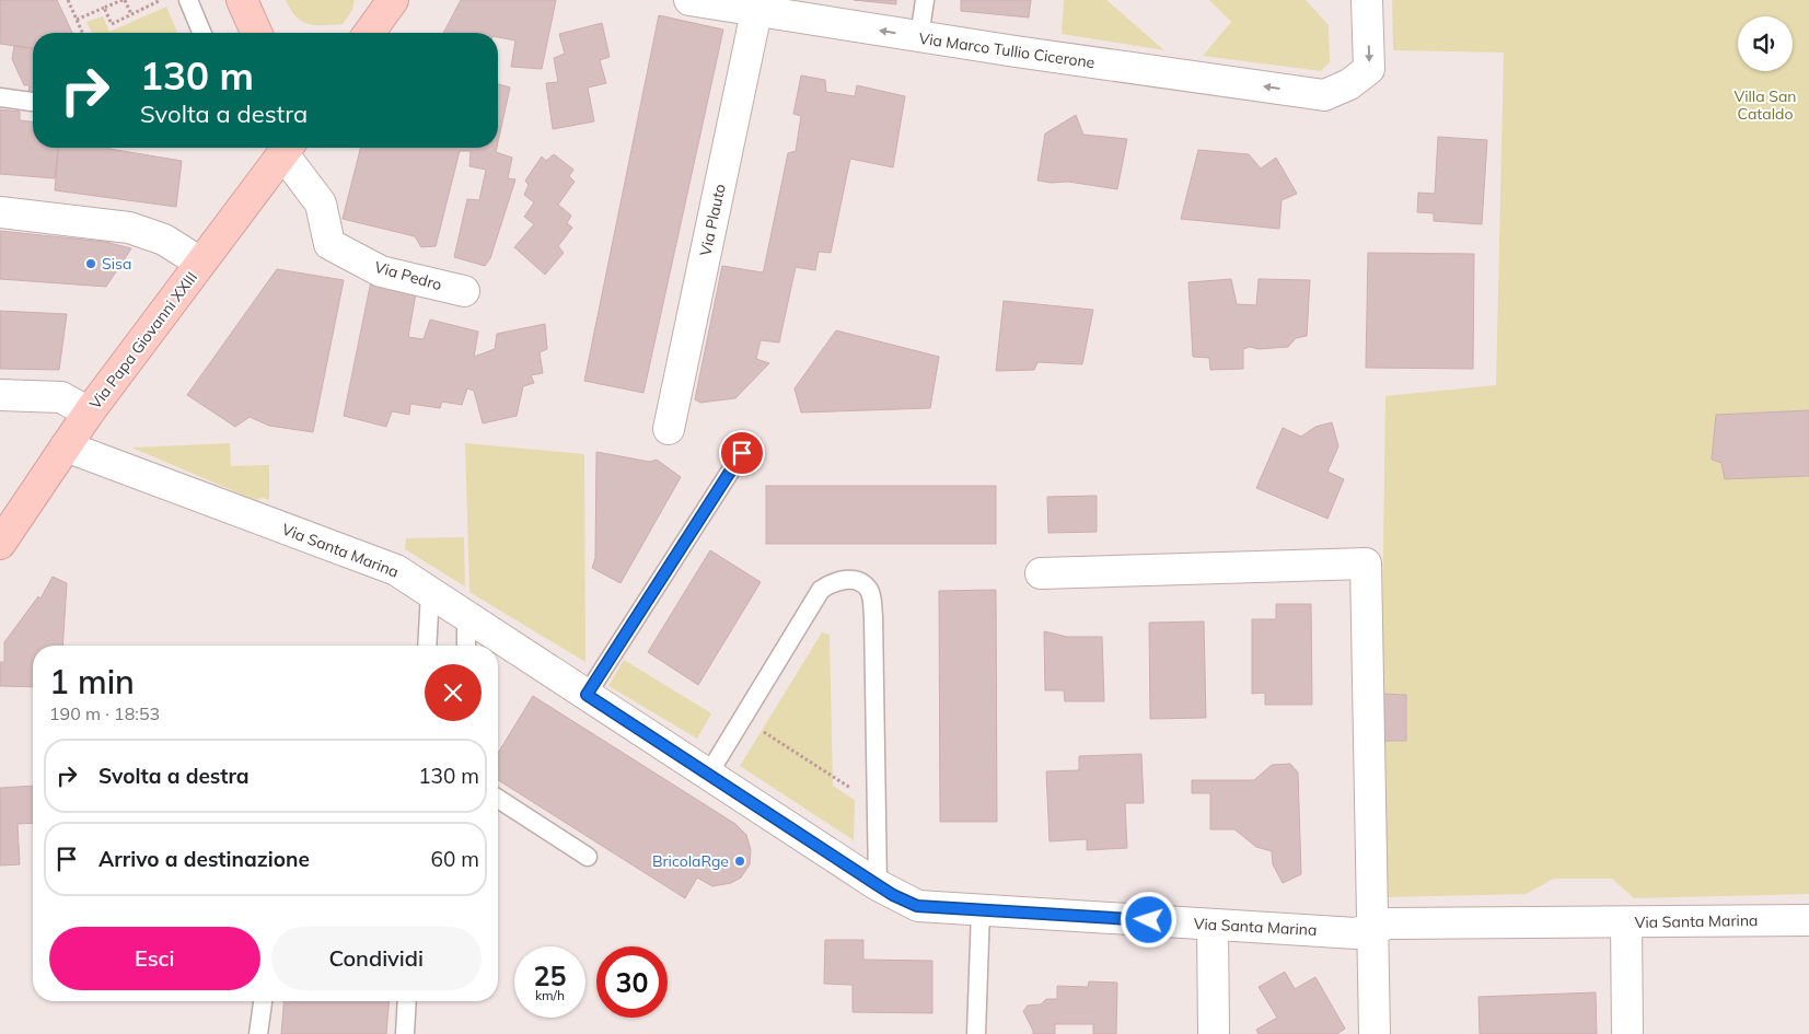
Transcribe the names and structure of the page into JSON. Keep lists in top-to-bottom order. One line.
{"streets":{"street":["Via Marco Tullio Cicerone","Via Plauto","Via Pedro","Via Papa Giovanni XXIII","Via Santa Marina"]},"crossings":[["Via Marco Tullio Cicerone","Via Plauto"],["Via Pedro","Via Papa Giovanni XXIII"],["Via Papa Giovanni XXIII","Via Santa Marina"]],"one_way":["Via Marco Tullio Cicerone"],"parks":["Villa San Cataldo"],"places":["Sisa","BricolaRge"],"page":{"turn":["130 m","Svolta a destra"],"heading":["1 min","190 m · 18:53"],"list":[{"name":"Svolta a destra","value":"130 m"},{"name":"Arrivo a destinazione","value":"60 m"}],"buttons":["Esci","Condividi"],"speed":"25 km/h","limit":"30"}}
